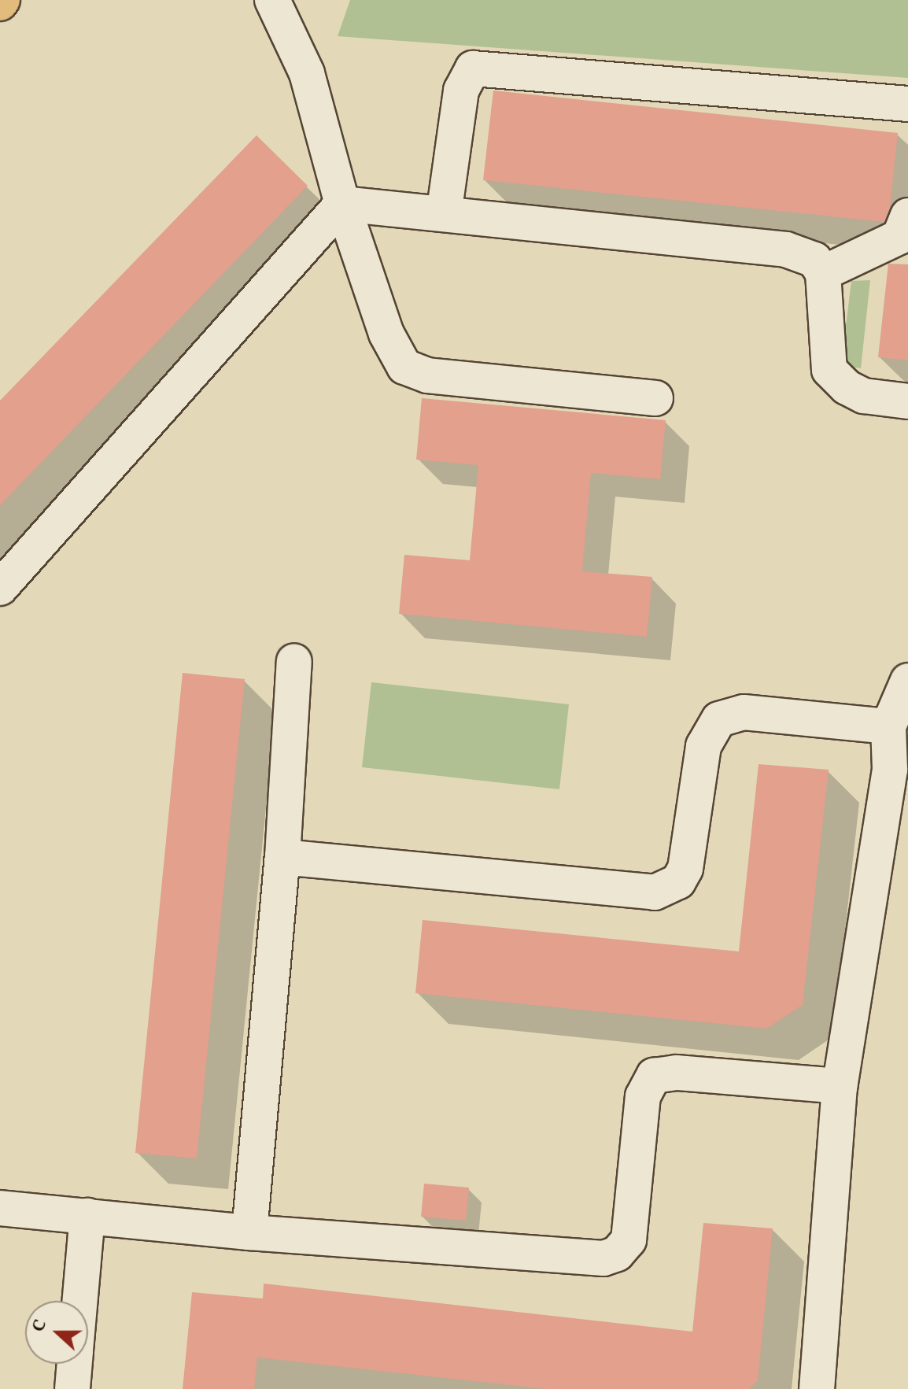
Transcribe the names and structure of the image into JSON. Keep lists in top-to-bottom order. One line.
{"north":"left"}
